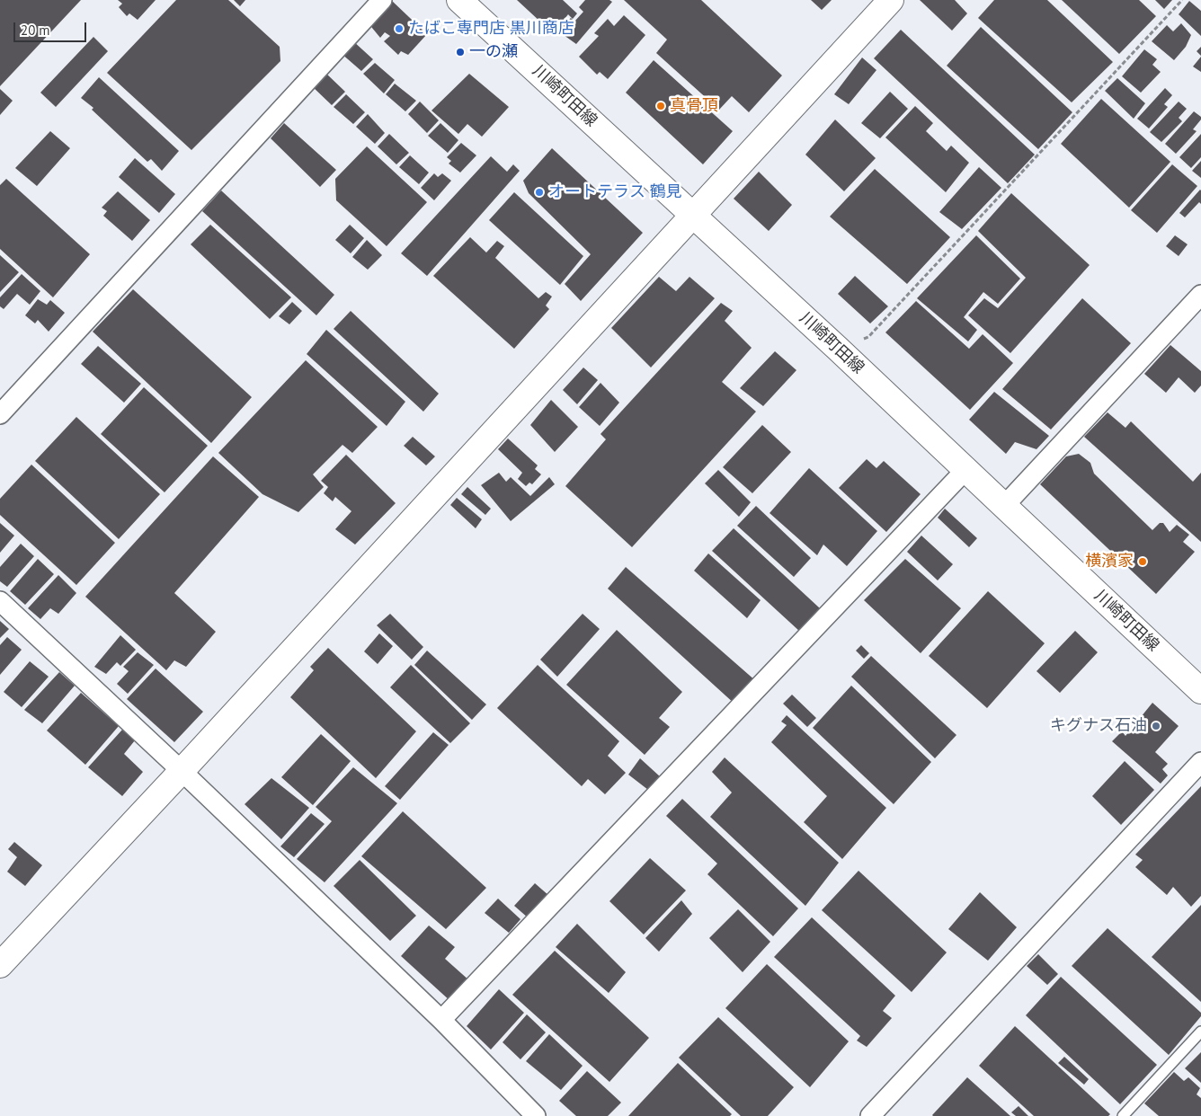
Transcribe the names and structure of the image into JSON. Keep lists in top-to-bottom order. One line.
{"streets":{"street":["川崎町田線"]},"places":["たばこ専門店 黒川商店","一の瀬","真骨頂","オートテラス 鶴見","横濱家","キグナス石油"],"scale_bar":"20 m"}
